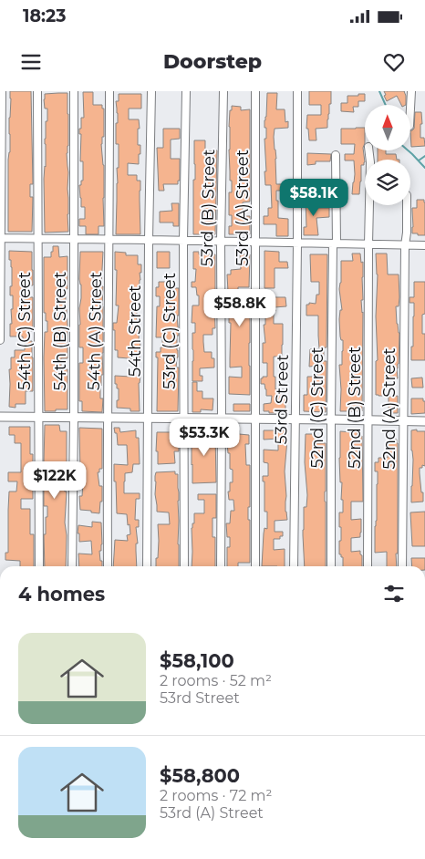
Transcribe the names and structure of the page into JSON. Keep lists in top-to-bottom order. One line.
{"streets":{"street":["53rd (B) Street","53rd (A) Street","54th (C) Street","54th (B) Street","54th (A) Street","54th Street","53rd (C) Street","53rd Street","52nd (C) Street","52nd (B) Street","52nd (A) Street"]},"north":"top","page":{"status":"18:23","header":"Doorstep","price":["$58.1K","$58.8K","$53.3K","$122K"],"heading":"4 homes","list":[{"name":"$58,100","note":"2 rooms · 52 m² · 53rd Street"},{"name":"$58,800","note":"2 rooms · 72 m² · 53rd (A) Street"}]}}
